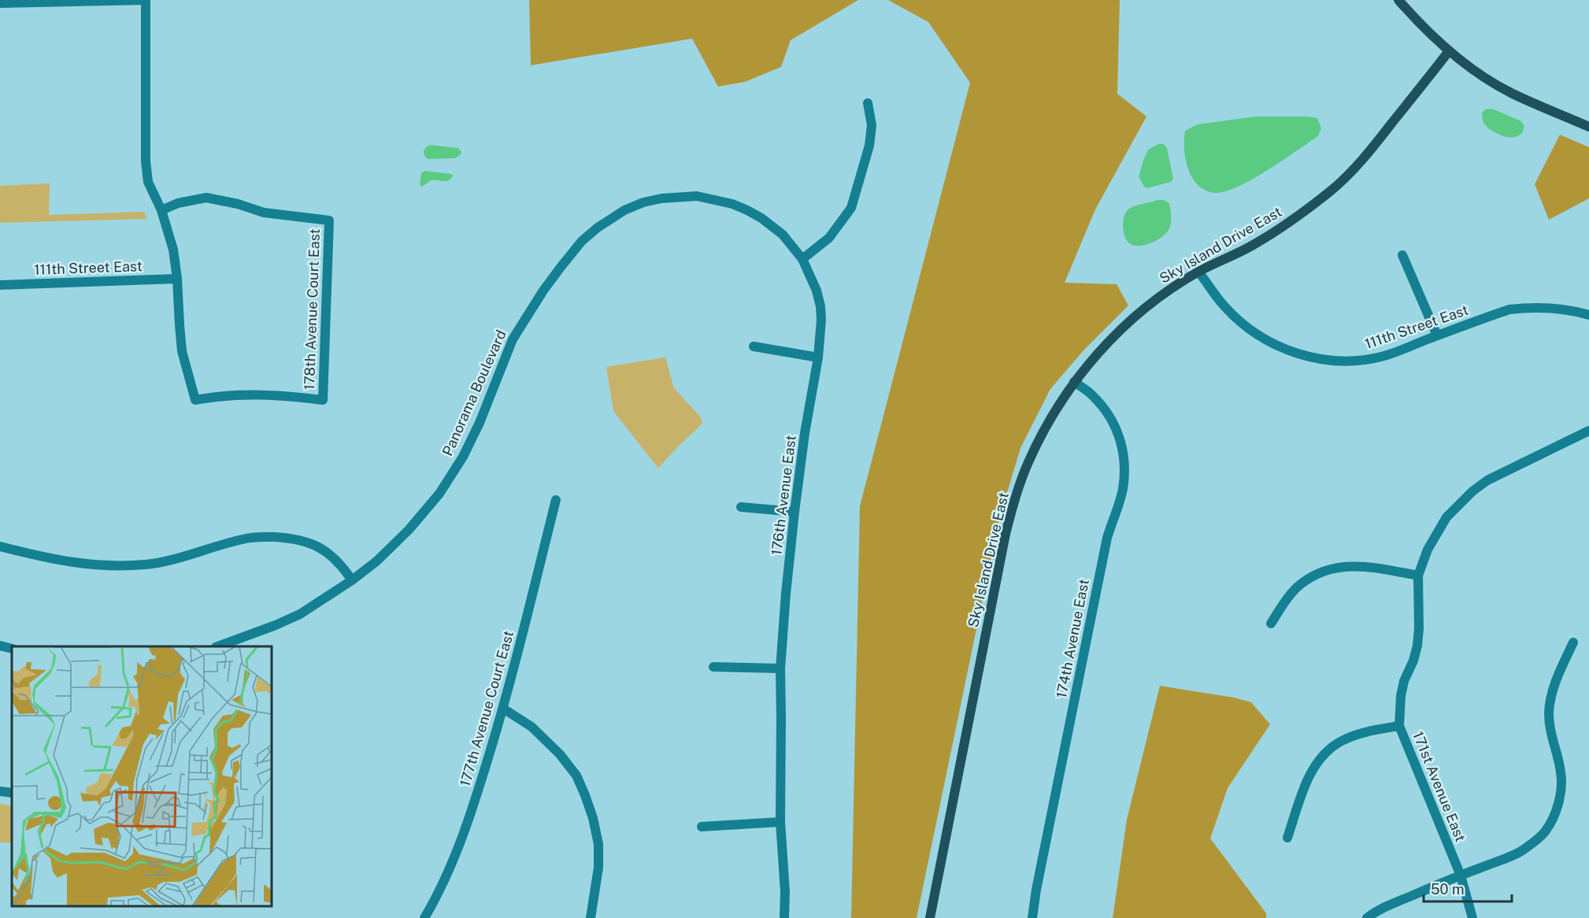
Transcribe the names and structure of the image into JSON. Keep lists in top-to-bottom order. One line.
{"streets":{"street":["Sky Island Drive East","111th Street East","178th Avenue Court East","Panorama Boulevard","176th Avenue East","174th Avenue East","177th Avenue Court East","171st Avenue East"]},"crossings":[["Sky Island Drive East","111th Street East"],["Sky Island Drive East","174th Avenue East"],["111th Street East","178th Avenue Court East"],["Panorama Boulevard","176th Avenue East"]],"scale_bar":"50 m"}
